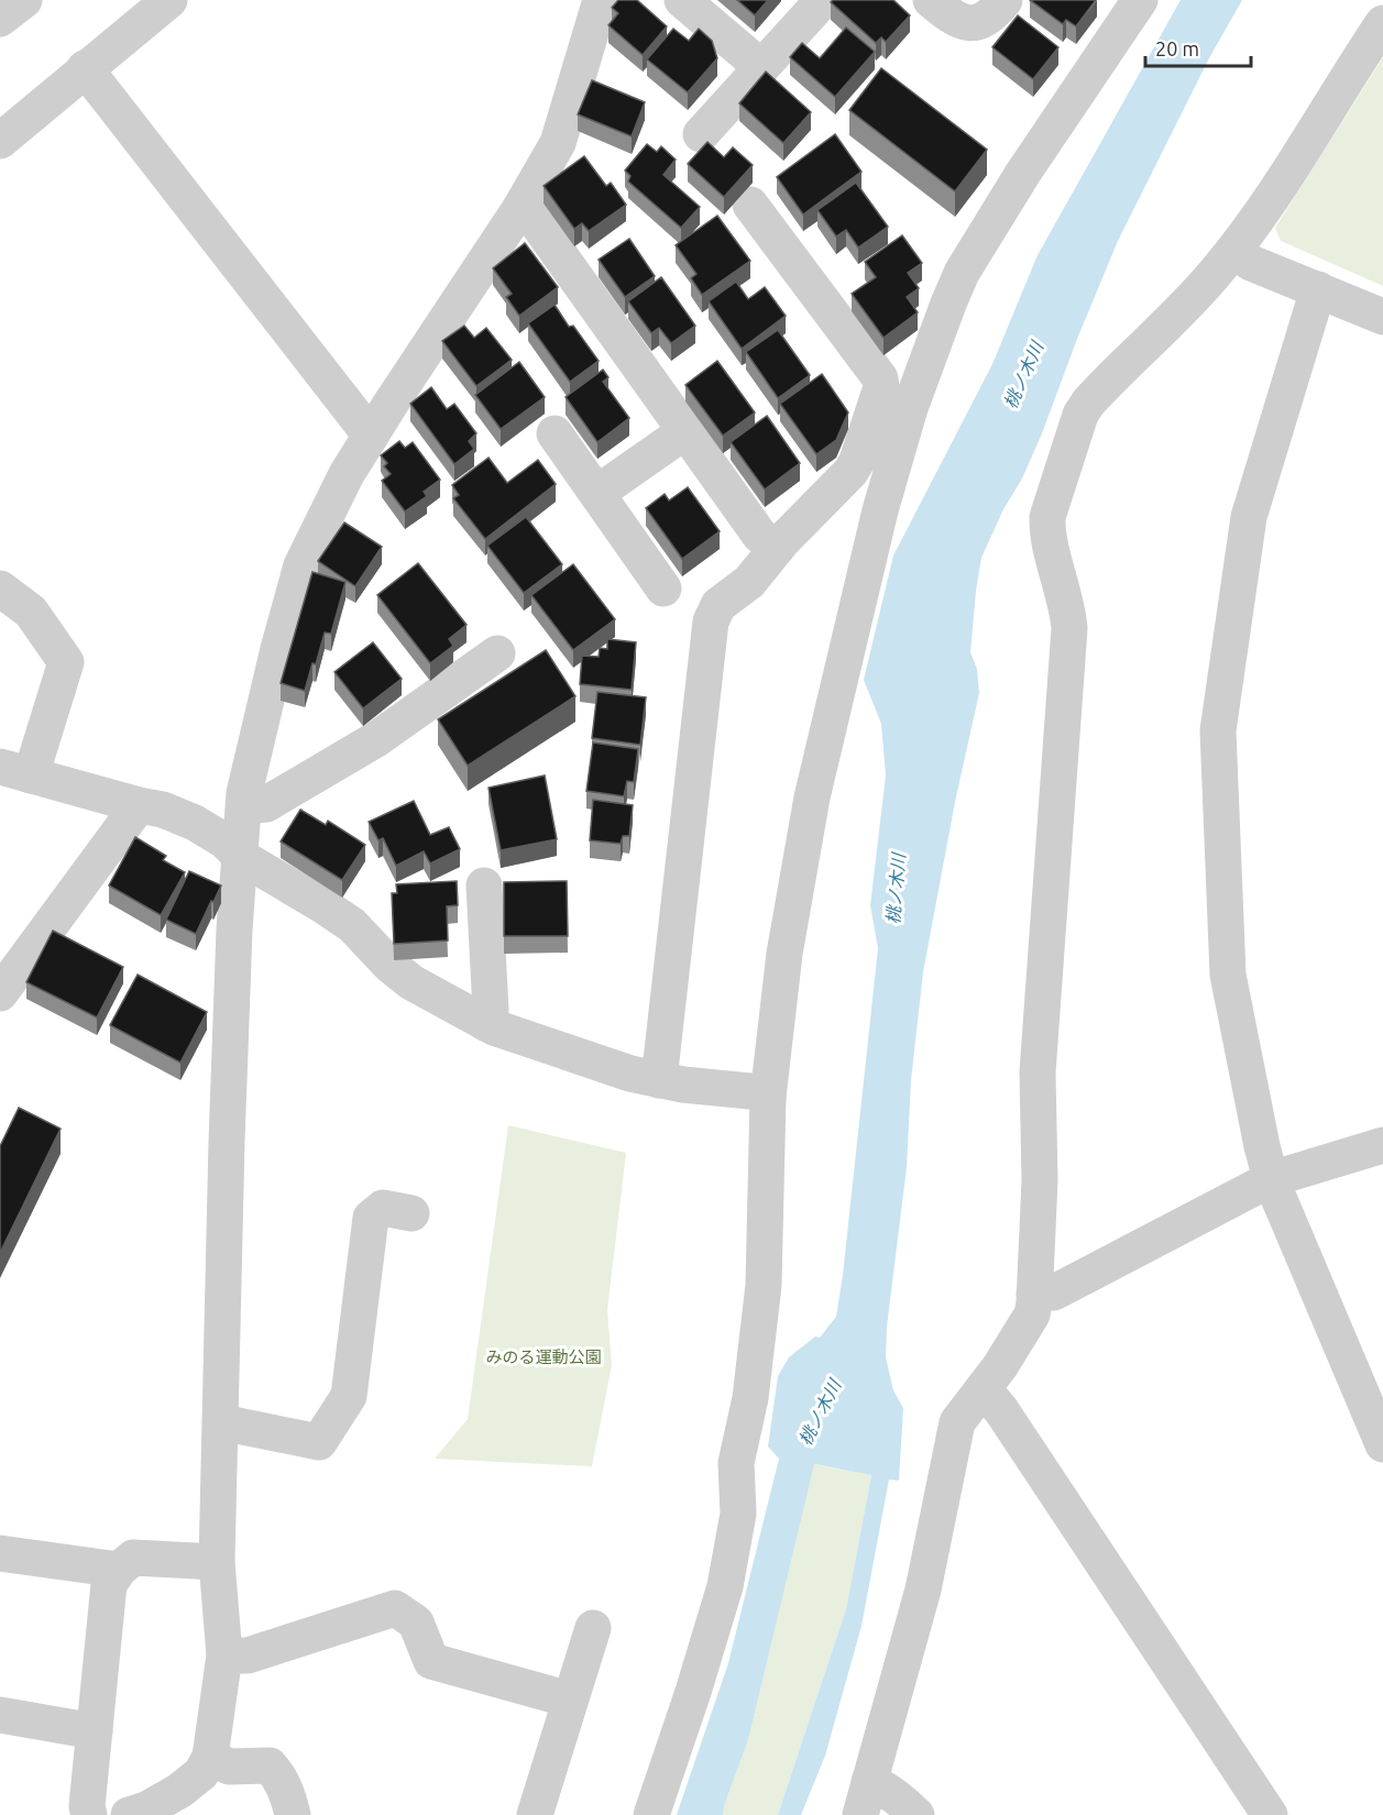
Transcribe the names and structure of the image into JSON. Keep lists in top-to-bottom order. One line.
{"water":["桃ノ木川"],"parks":["みのる運動公園"],"scale_bar":"20 m"}
